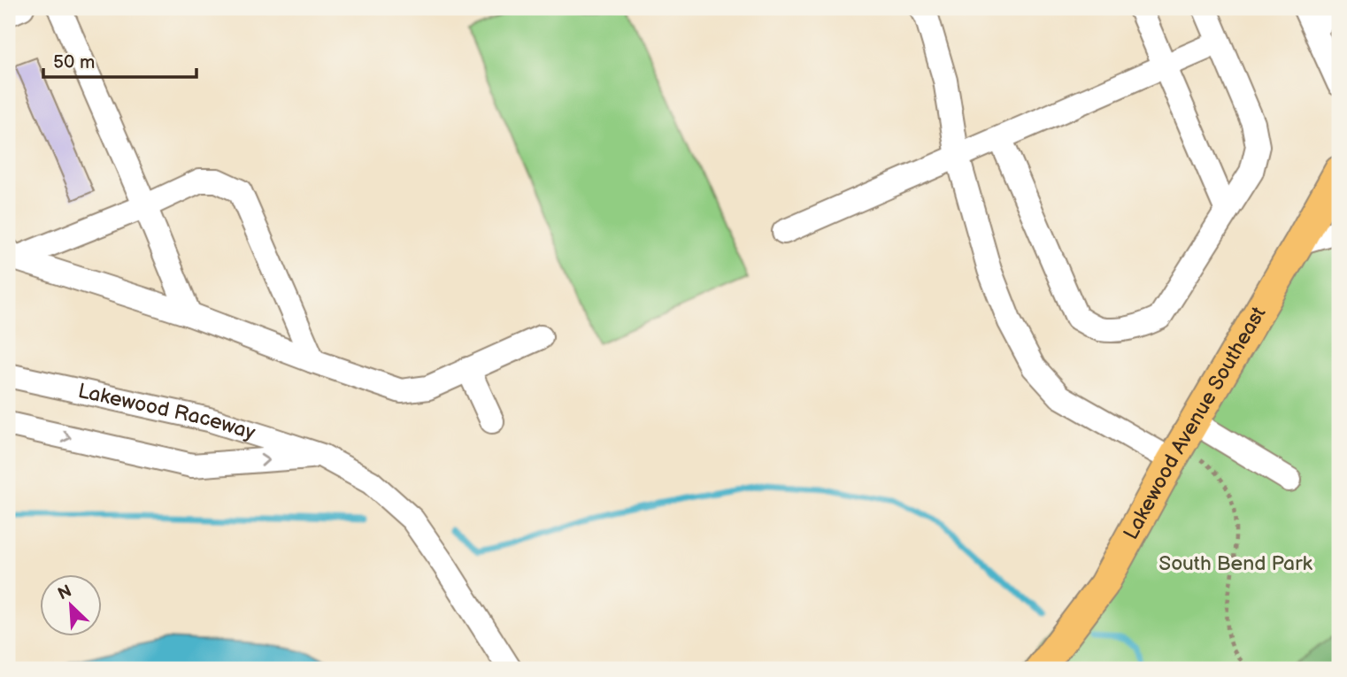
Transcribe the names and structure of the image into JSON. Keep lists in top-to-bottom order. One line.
{"streets":{"main road":["Lakewood Avenue Southeast"],"street":["Lakewood Raceway"]},"parks":["South Bend Park"],"scale_bar":"50 m","north":"top left"}
